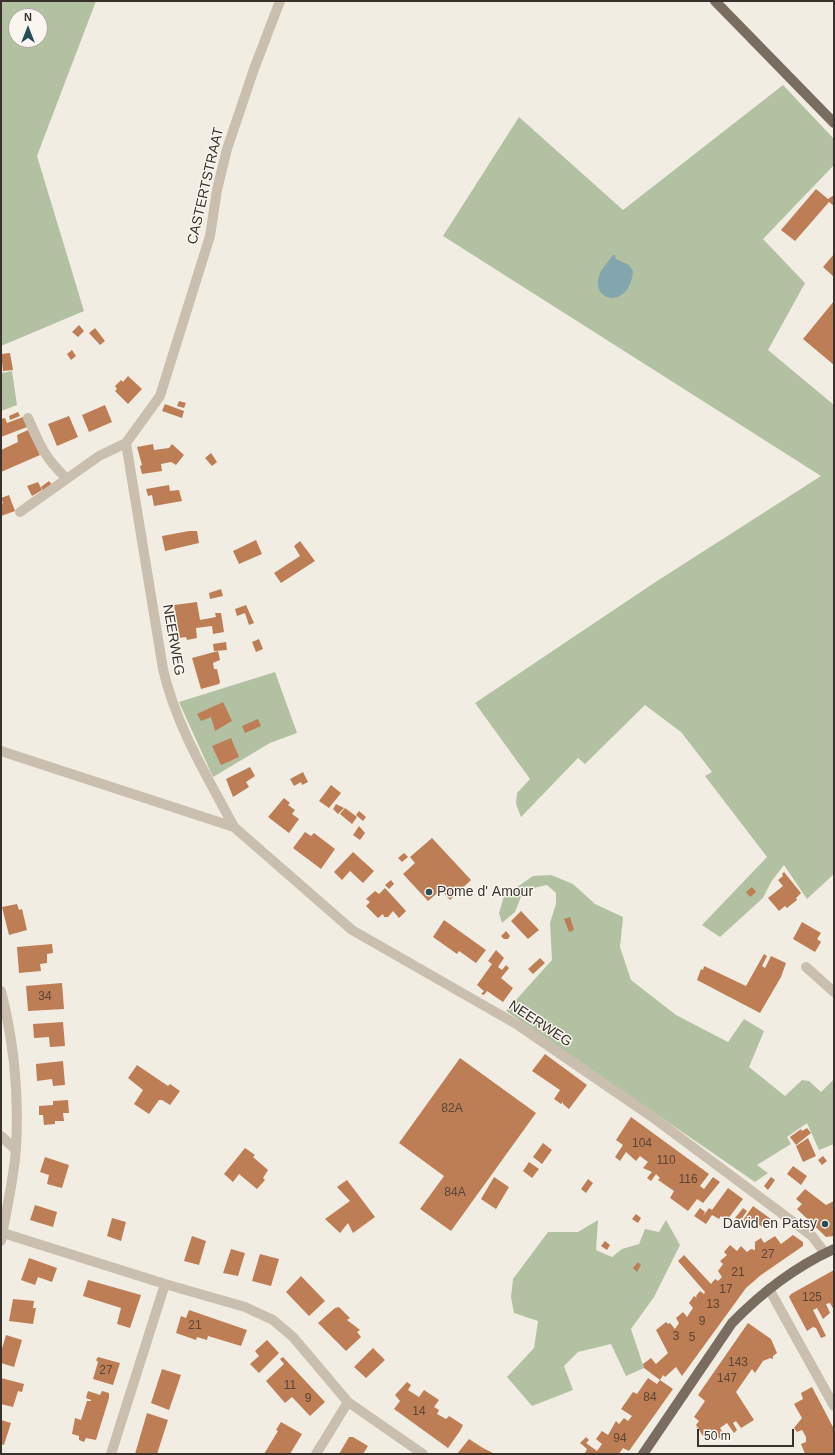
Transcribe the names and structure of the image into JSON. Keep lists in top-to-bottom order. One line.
{"streets":{"street":["CASTERTSTRAAT","NEERWEG"]},"crossings":[["CASTERTSTRAAT","NEERWEG"]],"places":["Pome d' Amour","David en Patsy"],"house_numbers":["34","82A","104","110","116","84A","27","21","17","125","13","9","21","3","5","143","27","147","11","84","9","14","94"],"scale_bar":"50 m","north":"top"}
